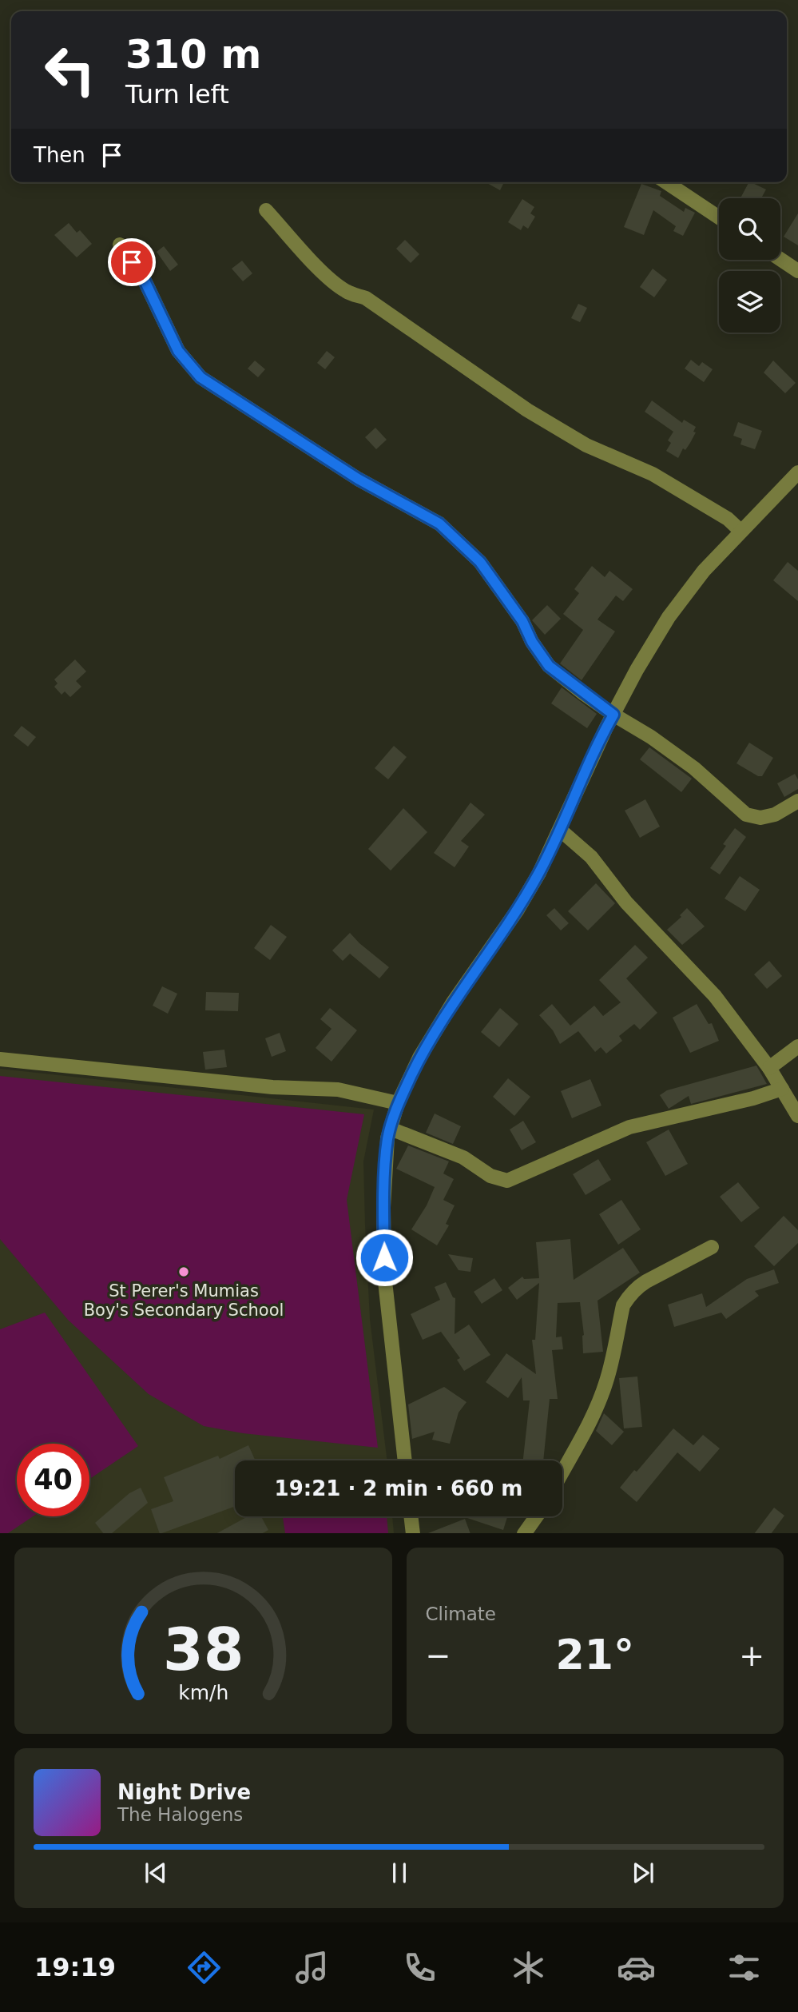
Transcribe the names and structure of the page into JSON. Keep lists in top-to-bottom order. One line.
{"places":["St Perer's Mumias Boy's Secondary School"],"page":{"turn":["310 m","Turn left"],"then":"Then","limit":"40","trip":"19:21 · 2 min · 660 m","tile":"Climate","heat":["−","21°","+"],"song":["Night Drive","The Halogens"],"tabs":"19:19","gauge":["38","km/h"]}}
